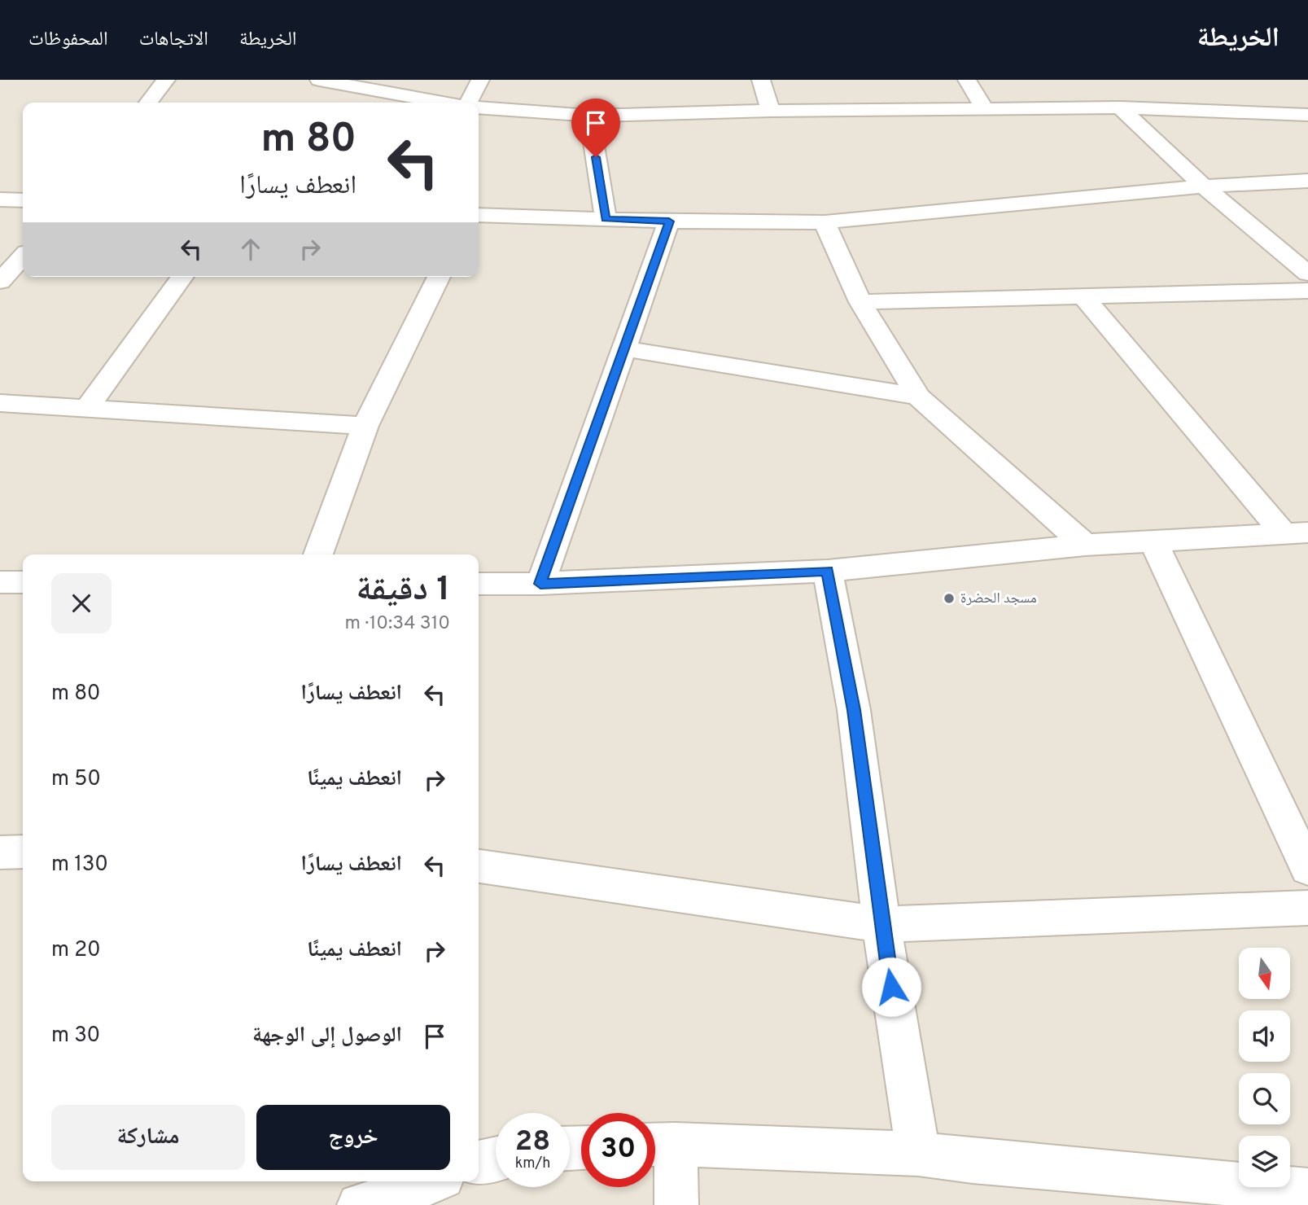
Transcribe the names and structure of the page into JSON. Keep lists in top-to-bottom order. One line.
{"places":["مسجد الحضرة"],"north":"bottom","page":{"header":"الخريطة","nav":["الخريطة","الاتجاهات","المحفوظات"],"turn":["80 m","انعطف يسارًا"],"heading":["1 دقيقة","310 m · 10:34"],"list":[{"name":"انعطف يسارًا","value":"80 m"},{"name":"انعطف يمينًا","value":"50 m"},{"name":"انعطف يسارًا","value":"130 m"},{"name":"انعطف يمينًا","value":"20 m"},{"name":"الوصول إلى الوجهة","value":"30 m"}],"buttons":["خروج","مشاركة"],"speed":"28 km/h","limit":"30"}}
